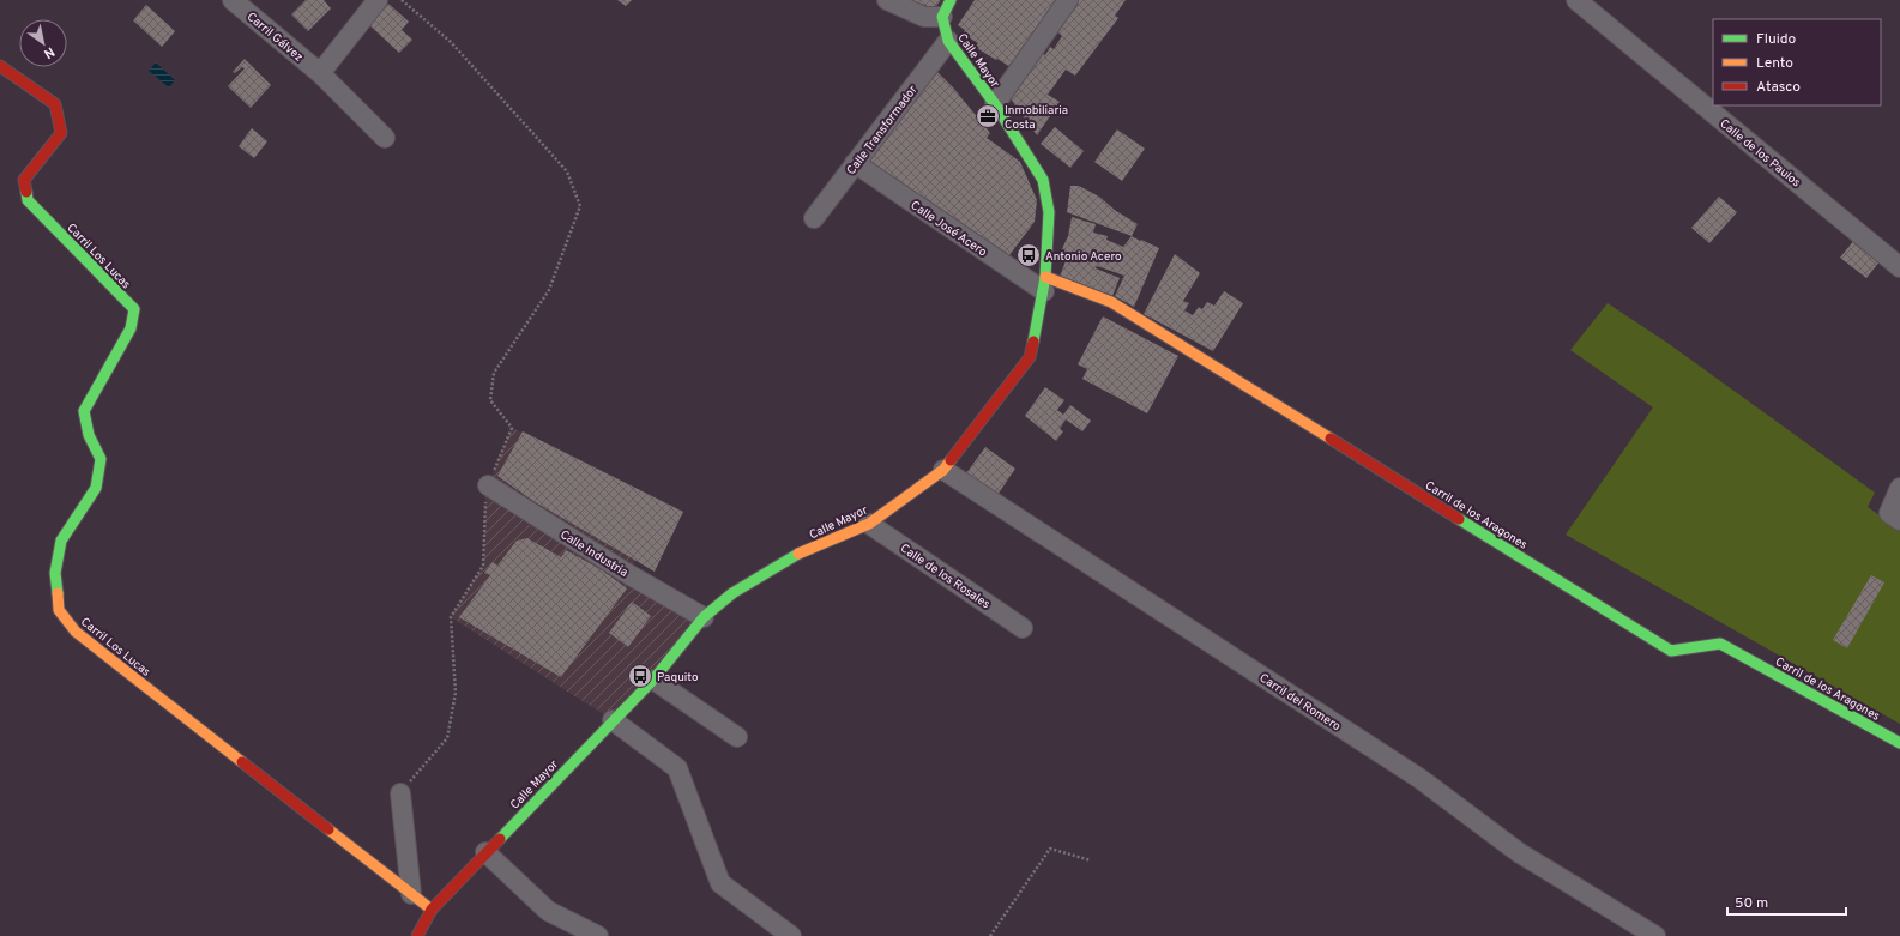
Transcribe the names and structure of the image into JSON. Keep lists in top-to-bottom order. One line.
{"streets":{"street":["Carril Gálvez","Calle Mayor","Calle Transformador","Calle de los Paulos","Calle José Acero","Carril Los Lucas","Carril de los Aragones","Calle Industria","Calle de los Rosales","Carril del Romero"]},"crossings":[["Calle Mayor","Calle Transformador"],["Calle Mayor","Calle José Acero"],["Calle Mayor","Carril Los Lucas"],["Calle Mayor","Carril de los Aragones"],["Calle Mayor","Calle Industria"],["Calle Mayor","Calle de los Rosales"],["Calle Mayor","Carril del Romero"],["Calle Transformador","Calle José Acero"],["Calle José Acero","Carril de los Aragones"]],"places":{"office":["Inmobiliaria Costa"],"bus stop":["Antonio Acero","Paquito"]},"legend":["Fluido","Lento","Atasco"],"scale_bar":"50 m","north":"bottom right"}
